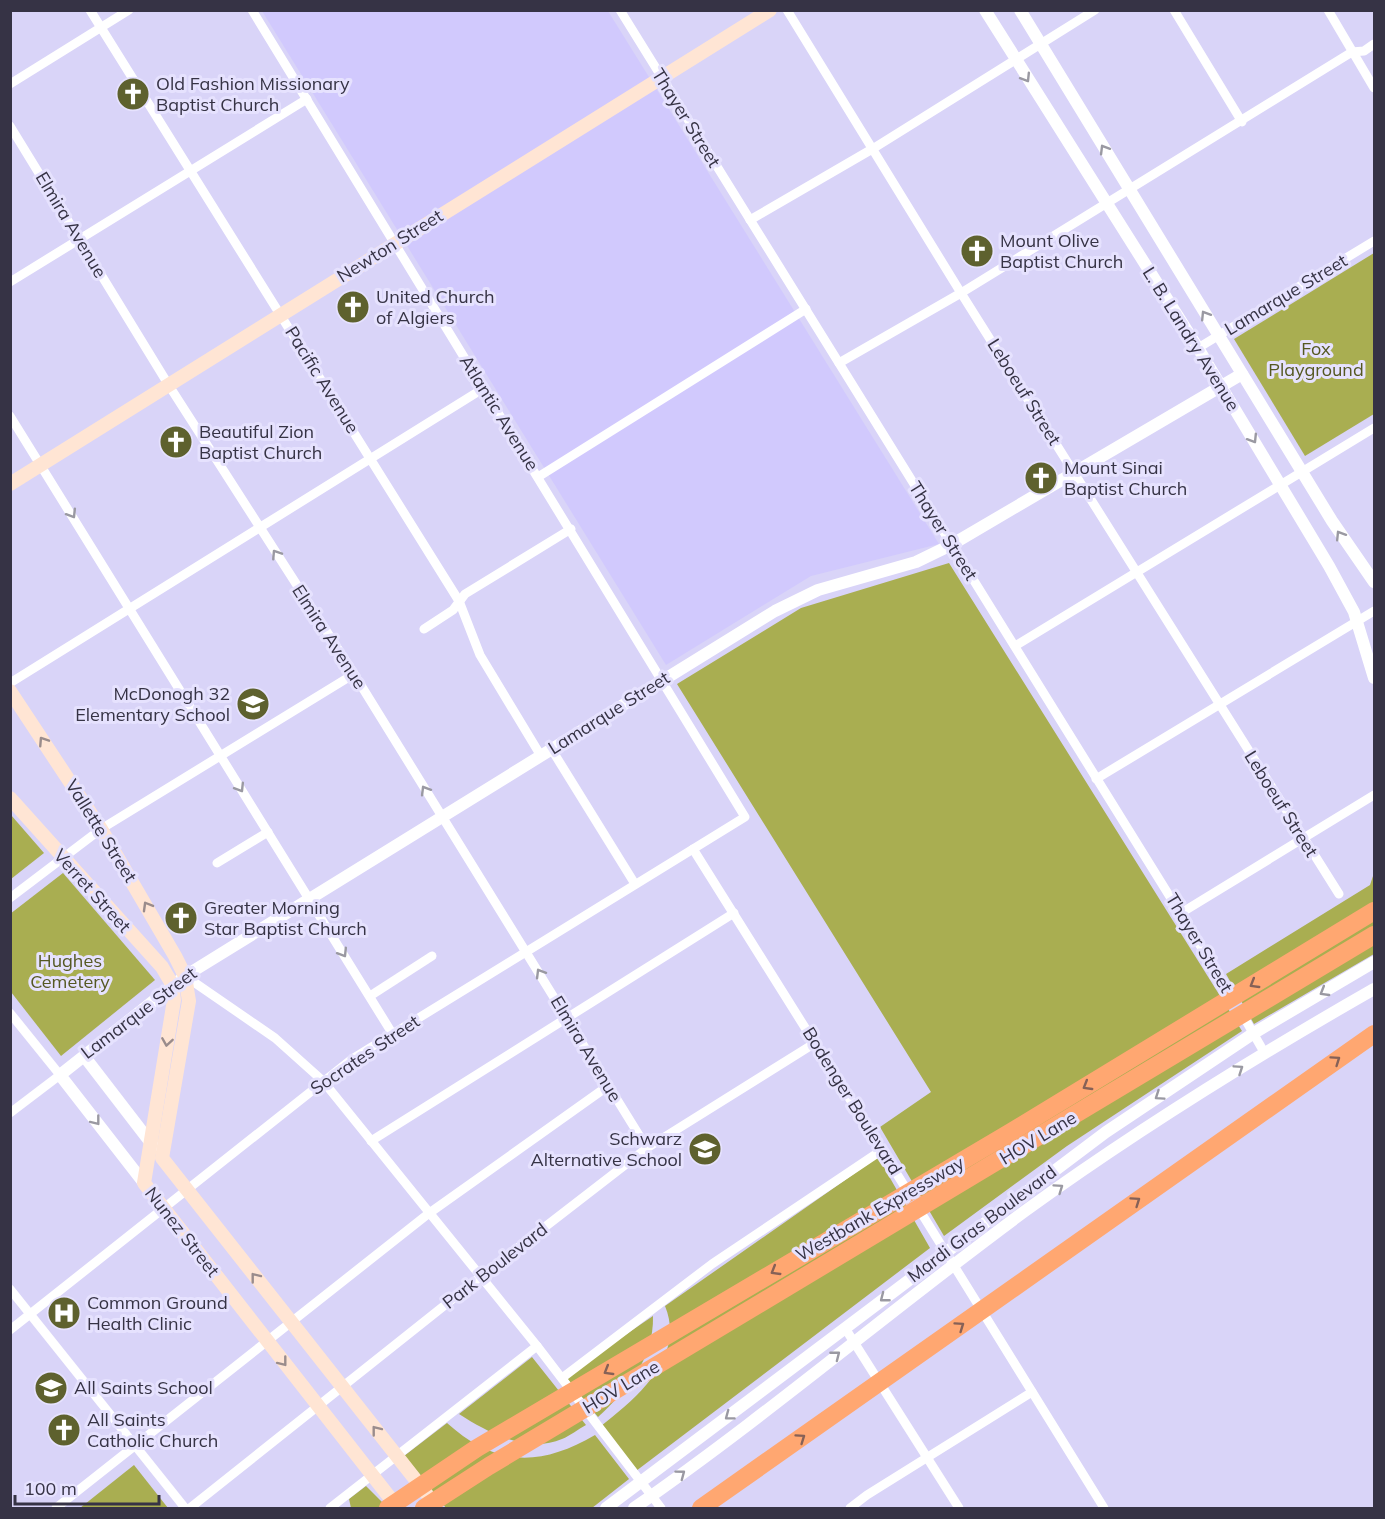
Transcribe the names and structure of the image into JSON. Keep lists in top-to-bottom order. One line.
{"streets":{"highway":["HOV Lane","Westbank Expressway"],"main road":["Newton Street","Vallette Street","Verret Street","Nunez Street"],"street":["Thayer Street","Elmira Avenue","Lamarque Street","L. B. Landry Avenue","Pacific Avenue","Leboeuf Street","Atlantic Avenue","Socrates Street","Bodenger Boulevard","Mardi Gras Boulevard","Park Boulevard"]},"crossings":[["Thayer Street","Newton Street"],["Thayer Street","Lamarque Street"],["Thayer Street","Mardi Gras Boulevard"],["Elmira Avenue","Newton Street"],["Elmira Avenue","Lamarque Street"],["Elmira Avenue","Socrates Street"],["Elmira Avenue","Park Boulevard"],["Newton Street","Pacific Avenue"],["Newton Street","Atlantic Avenue"],["Lamarque Street","L. B. Landry Avenue"],["Lamarque Street","Pacific Avenue"],["Lamarque Street","Leboeuf Street"],["Lamarque Street","Atlantic Avenue"],["Lamarque Street","Vallette Street"],["Lamarque Street","Verret Street"],["Lamarque Street","Nunez Street"],["Pacific Avenue","Socrates Street"],["Atlantic Avenue","Socrates Street"],["Socrates Street","Bodenger Boulevard"],["Socrates Street","Nunez Street"],["Bodenger Boulevard","Mardi Gras Boulevard"],["Bodenger Boulevard","Park Boulevard"],["Nunez Street","Park Boulevard"]],"one_way":["Vallette Street"],"parks":["Fox Playground","Hughes Cemetery"],"places":{"church":["Old Fashion Missionary Baptist Church","Mount Olive Baptist Church","United Church of Algiers","Beautiful Zion Baptist Church","Mount Sinai Baptist Church","Greater Morning Star Baptist Church","All Saints Catholic Church"],"school or university":["McDonogh 32 Elementary School","Schwarz Alternative School","All Saints School"],"hospital":["Common Ground Health Clinic"]},"scale_bar":"100 m"}
